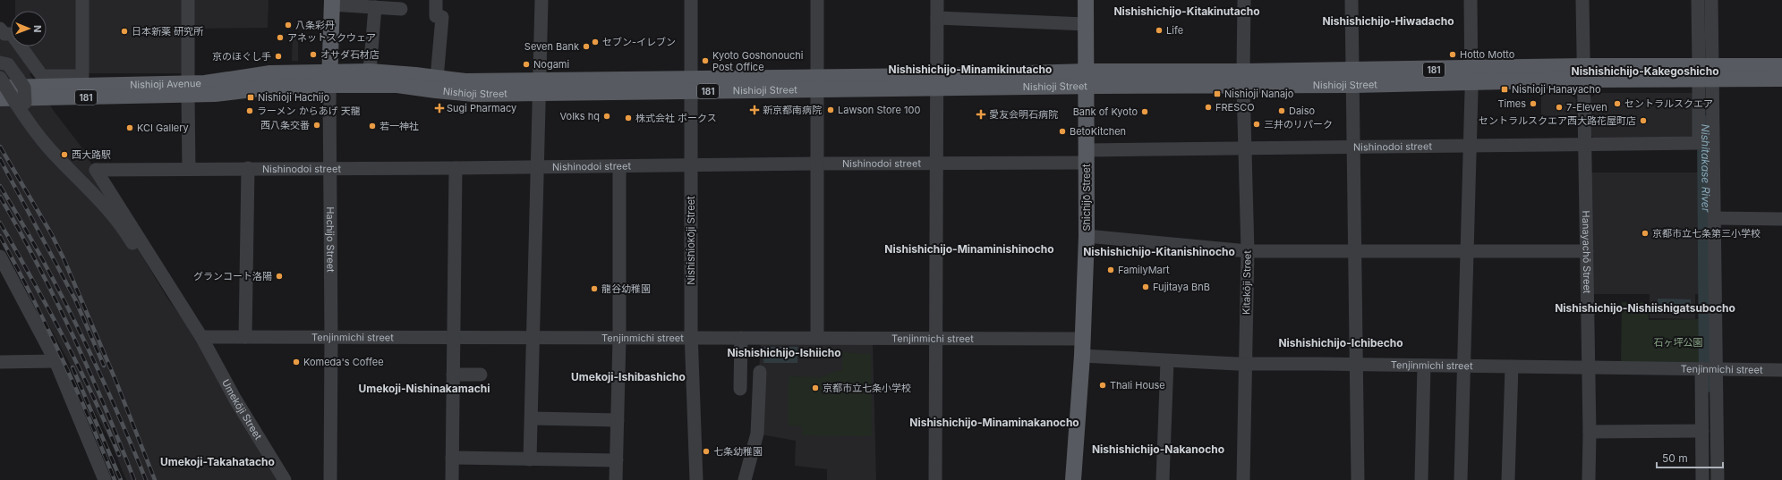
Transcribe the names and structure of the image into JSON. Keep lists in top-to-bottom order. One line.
{"streets":{"main road":["181","Nishioji Avenue","Nishioji Street","Shichijō Street","Hachijo Street"],"street":["Nishinodoi street","Nishishiokōji Street","Hanayachō Street","Kitakōji Street","Tenjinmichi street","Umekōji Street"]},"crossings":[["Nishioji Avenue","Nishioji Street"],["Nishioji Avenue","Hachijo Street"],["Nishioji Street","Nishinodoi street"],["Nishioji Street","Shichijō Street"],["Nishioji Street","Hachijo Street"],["Nishioji Street","Nishishiokōji Street"],["Nishioji Street","Hanayachō Street"],["Nishioji Street","Kitakōji Street"],["Nishinodoi street","Shichijō Street"],["Nishinodoi street","Hachijo Street"],["Nishinodoi street","Nishishiokōji Street"],["Nishinodoi street","Hanayachō Street"],["Nishinodoi street","Kitakōji Street"],["Nishinodoi street","Umekōji Street"],["Shichijō Street","Tenjinmichi street"],["Hachijo Street","Tenjinmichi street"],["Nishishiokōji Street","Tenjinmichi street"],["Hanayachō Street","Tenjinmichi street"],["Kitakōji Street","Tenjinmichi street"],["Tenjinmichi street","Umekōji Street"]],"districts":["Nishishichijo-Kitakinutacho","Nishishichijo-Hiwadacho","Nishishichijo-Minamikinutacho","Nishishichijo-Kakegoshicho","Nishishichijo-Minaminishinocho","Nishishichijo-Kitanishinocho","Nishishichijo-Nishiishigatsubocho","Nishishichijo-Ichibecho","Nishishichijo-Ishiicho","Umekoji-Ishibashicho","Umekoji-Nishinakamachi","Nishishichijo-Minaminakanocho","Nishishichijo-Nakanocho","Umekoji-Takahatacho"],"water":["Nishitakase River"],"parks":["石ヶ坪公園"],"places":{"other":["八条彩丹","Life","日本新薬 研究所","アネットスクウェア","セブン-イレブン","Seven Bank","オサダ石材店","Hotto Motto","京のほぐし手","Kyoto Goshonouchi Post Office","Nogami","Times","セントラルスクエア","FRESCO","7-Eleven","Lawson Store 100","ラーメン からあげ 天龍","Daiso","Bank of Kyoto","Volks hq","株式会社 ボークス","セントラルスクエア西大路花屋町店","三井のリパーク","西八条交番","若一神社","KCI Gallery","BetoKitchen","西大路駅","京都市立七条第三小学校","FamilyMart","グランコート洛陽","Fujitaya BnB","龍谷幼稚園","Komeda's Coffee","Thali House","京都市立七条小学校","七条幼稚園"],"transit":["Nishioji Hanayacho","Nishioji Nanajo","Nishioji Hachijo"],"health":["Sugi Pharmacy","新京都南病院","愛友会明石病院"]},"scale_bar":"50 m","north":"right"}
